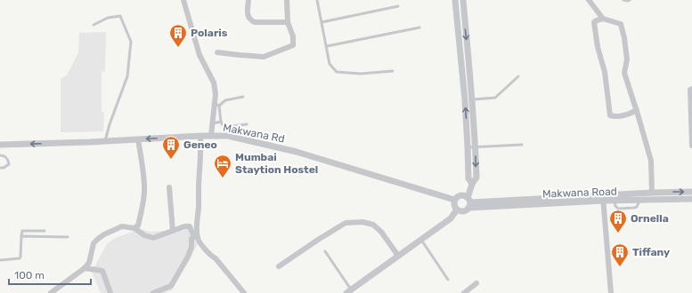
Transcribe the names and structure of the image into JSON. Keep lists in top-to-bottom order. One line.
{"streets":{"street":["Makwana Rd","Makwana Road"]},"crossings":[["Makwana Rd","Makwana Road"]],"one_way":["Makwana Rd"],"places":{"building":["Polaris","Geneo","Ornella","Tiffany"],"hotel":["Mumbai Staytion Hostel"]},"scale_bar":"100 m"}
